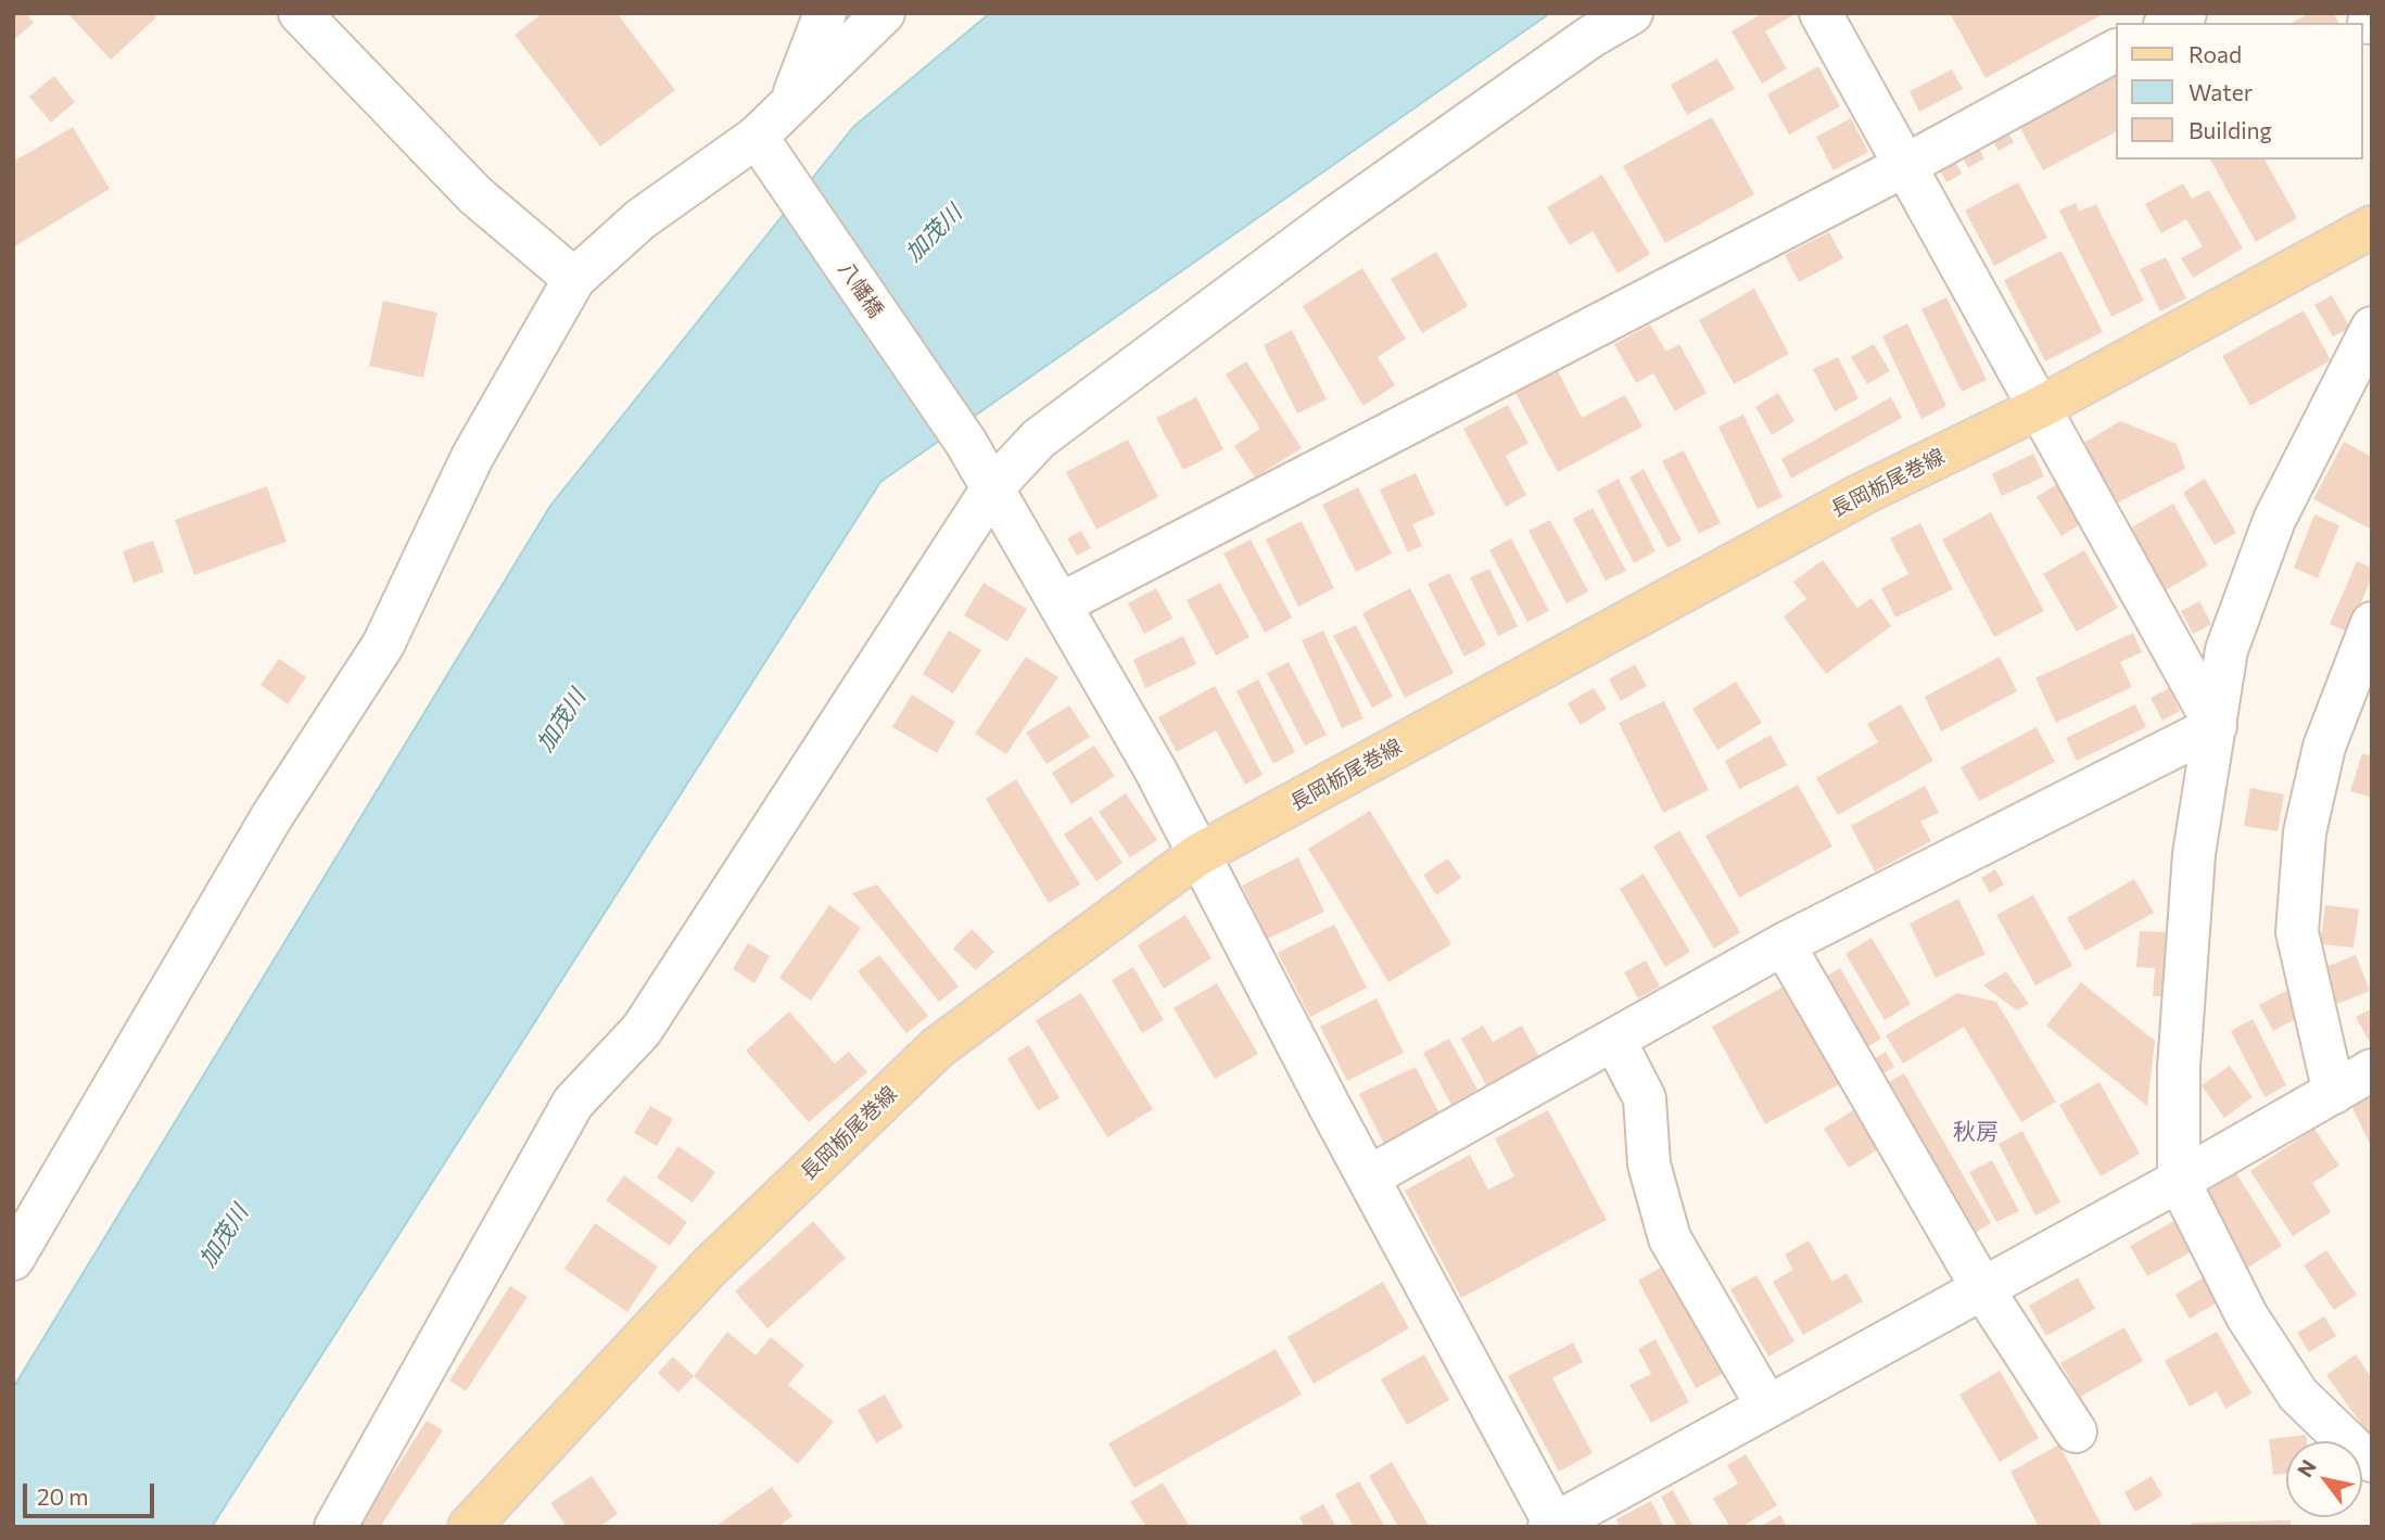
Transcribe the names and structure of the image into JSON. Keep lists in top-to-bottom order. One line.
{"streets":{"main road":["長岡栃尾巻線"],"street":["八幡橋"]},"crossings":[["八幡橋","長岡栃尾巻線"]],"districts":["秋房"],"water":["加茂川"],"legend":["Road","Water","Building"],"scale_bar":"20 m","north":"top left"}
